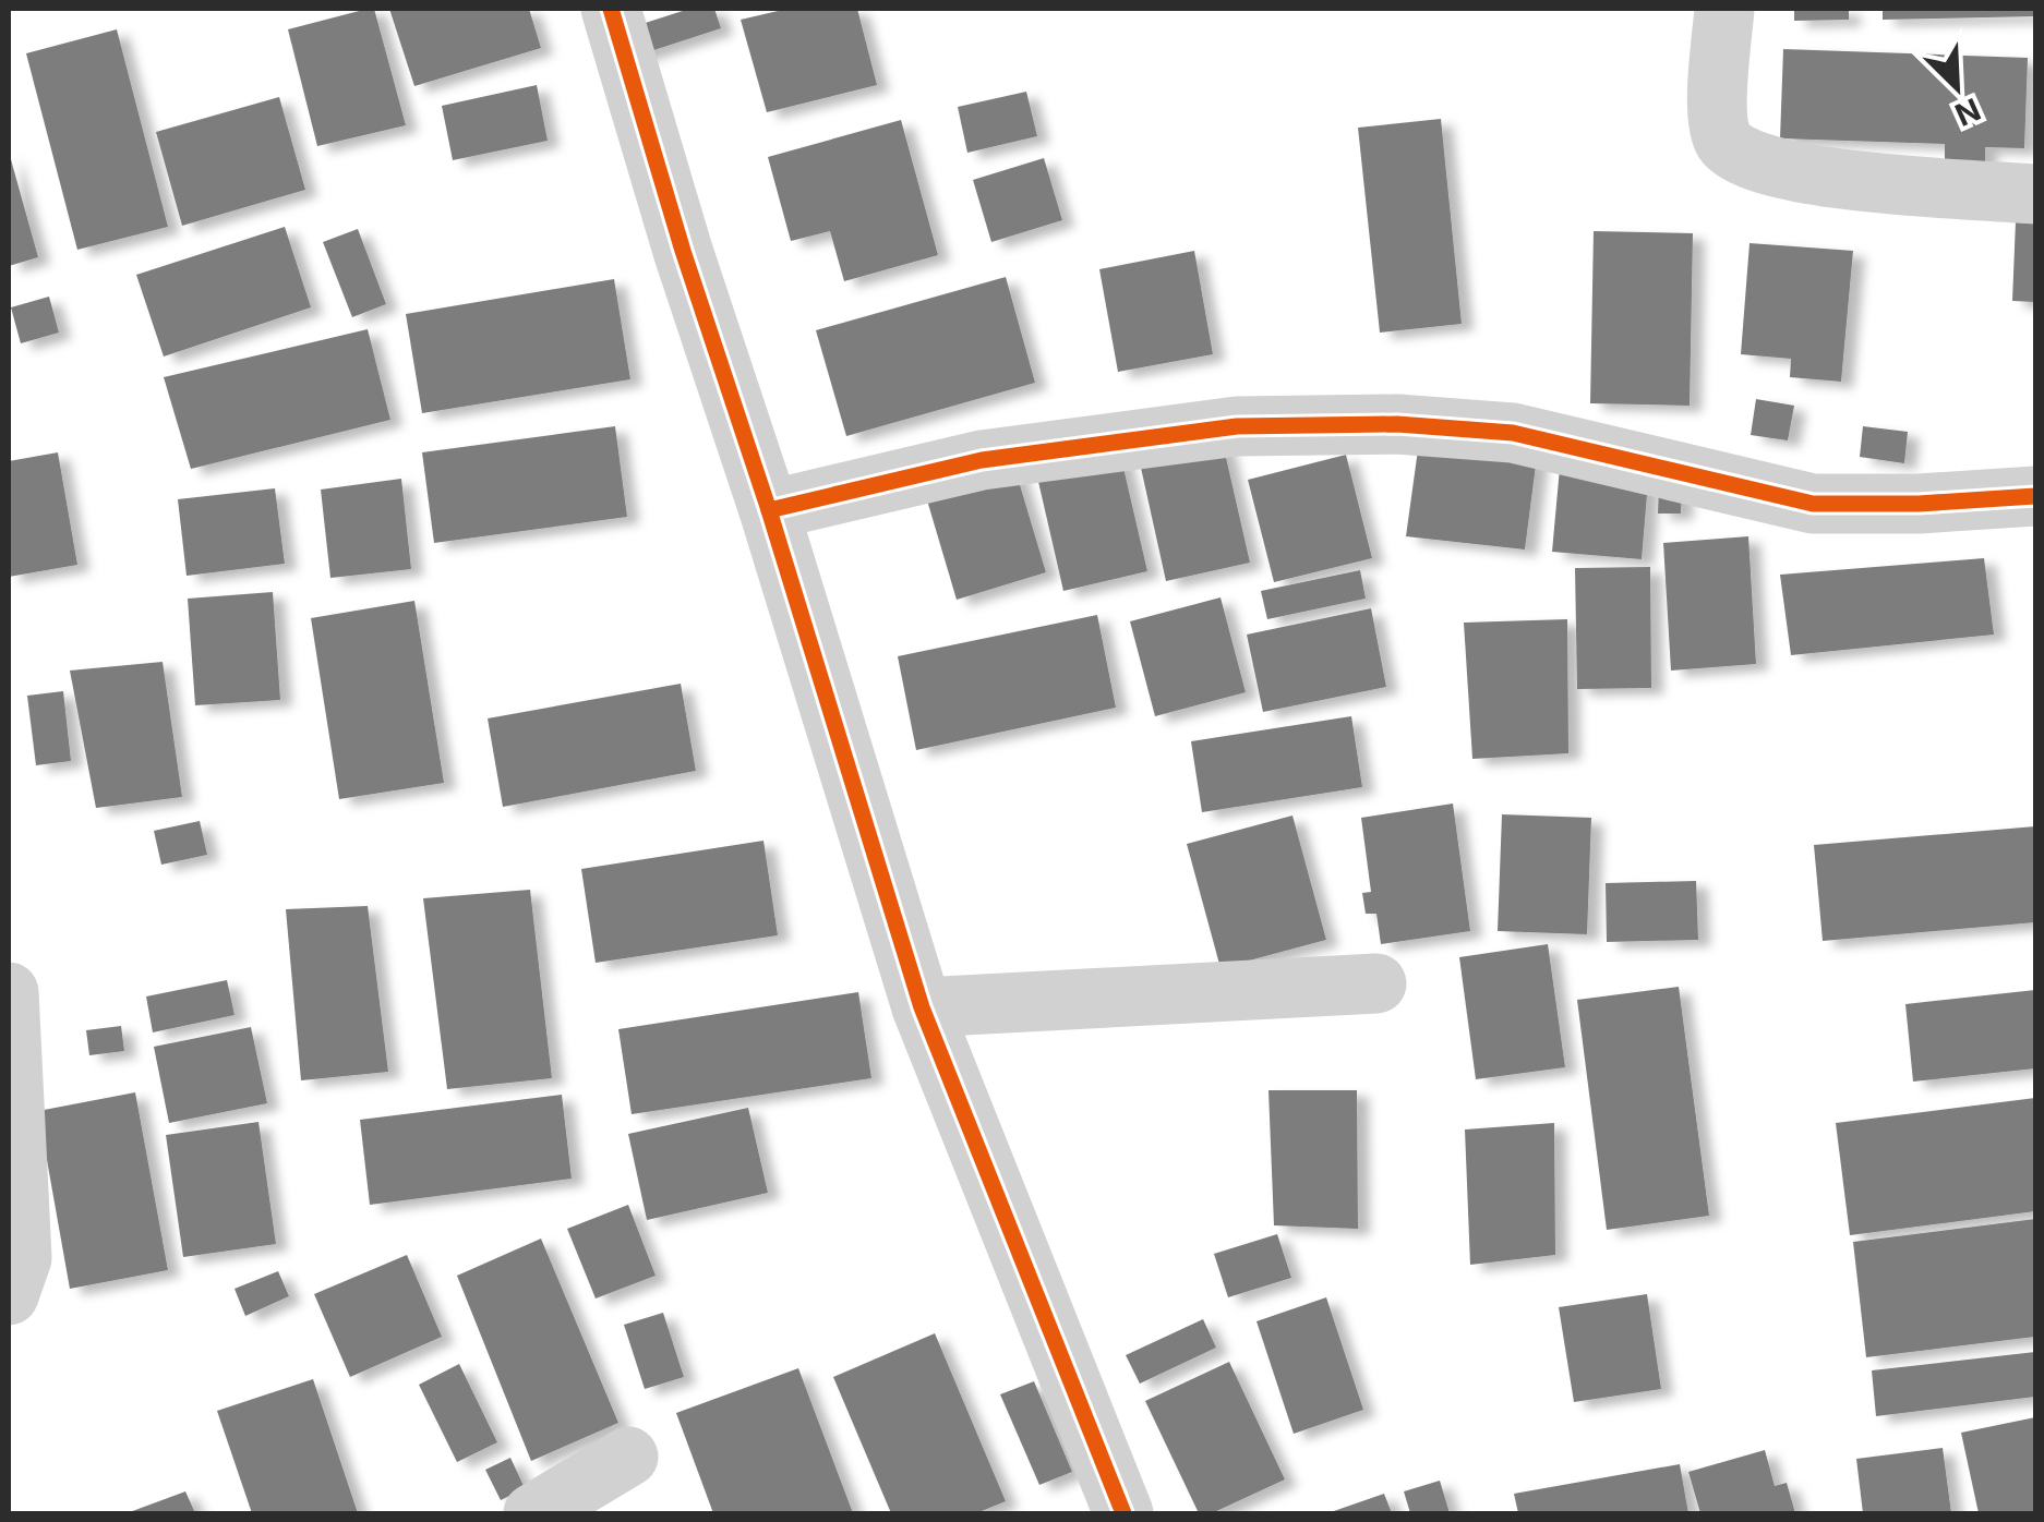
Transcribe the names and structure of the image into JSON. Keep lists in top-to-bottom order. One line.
{"north":"bottom right"}
